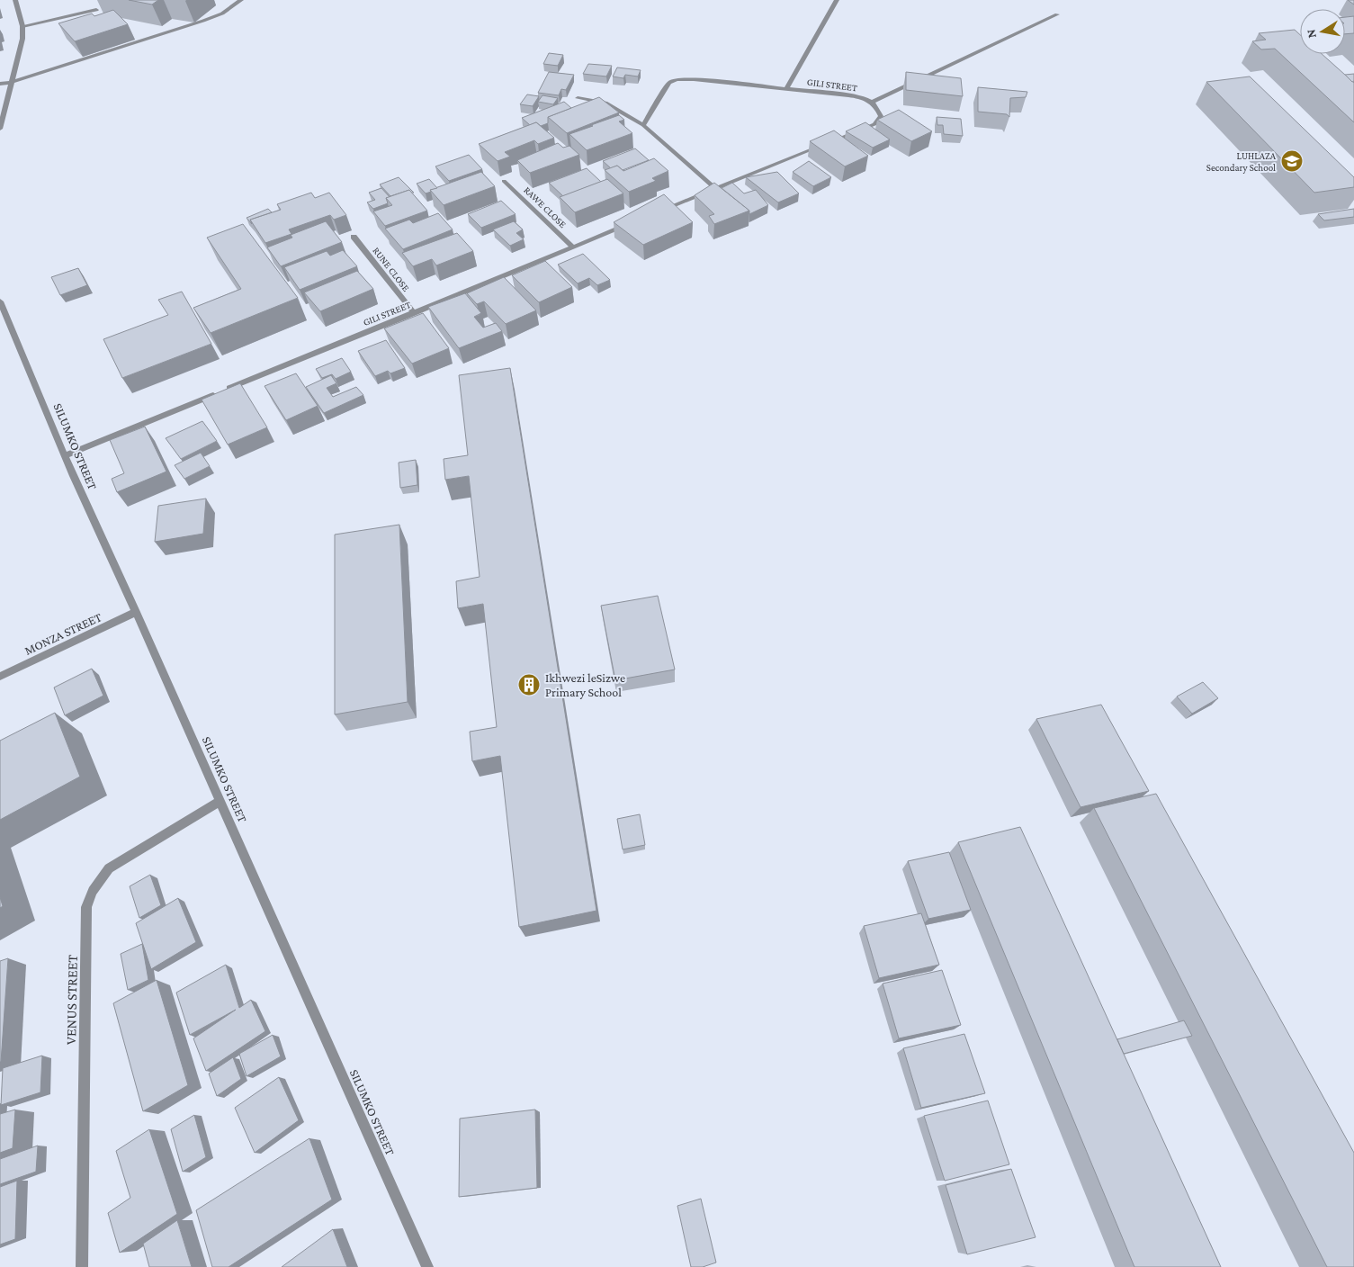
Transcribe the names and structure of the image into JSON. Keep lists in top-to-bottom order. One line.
{"streets":{"street":["GILI STREET","RAWE CLOSE","RUNE CLOSE","SILUMKO STREET","MONZA STREET","VENUS STREET"]},"crossings":[["GILI STREET","RAWE CLOSE"],["GILI STREET","RUNE CLOSE"],["GILI STREET","SILUMKO STREET"],["SILUMKO STREET","MONZA STREET"],["SILUMKO STREET","VENUS STREET"]],"places":{"school or university":["LUHLAZA Secondary School"],"building":["Ikhwezi leSizwe Primary School"]},"north":"left"}
